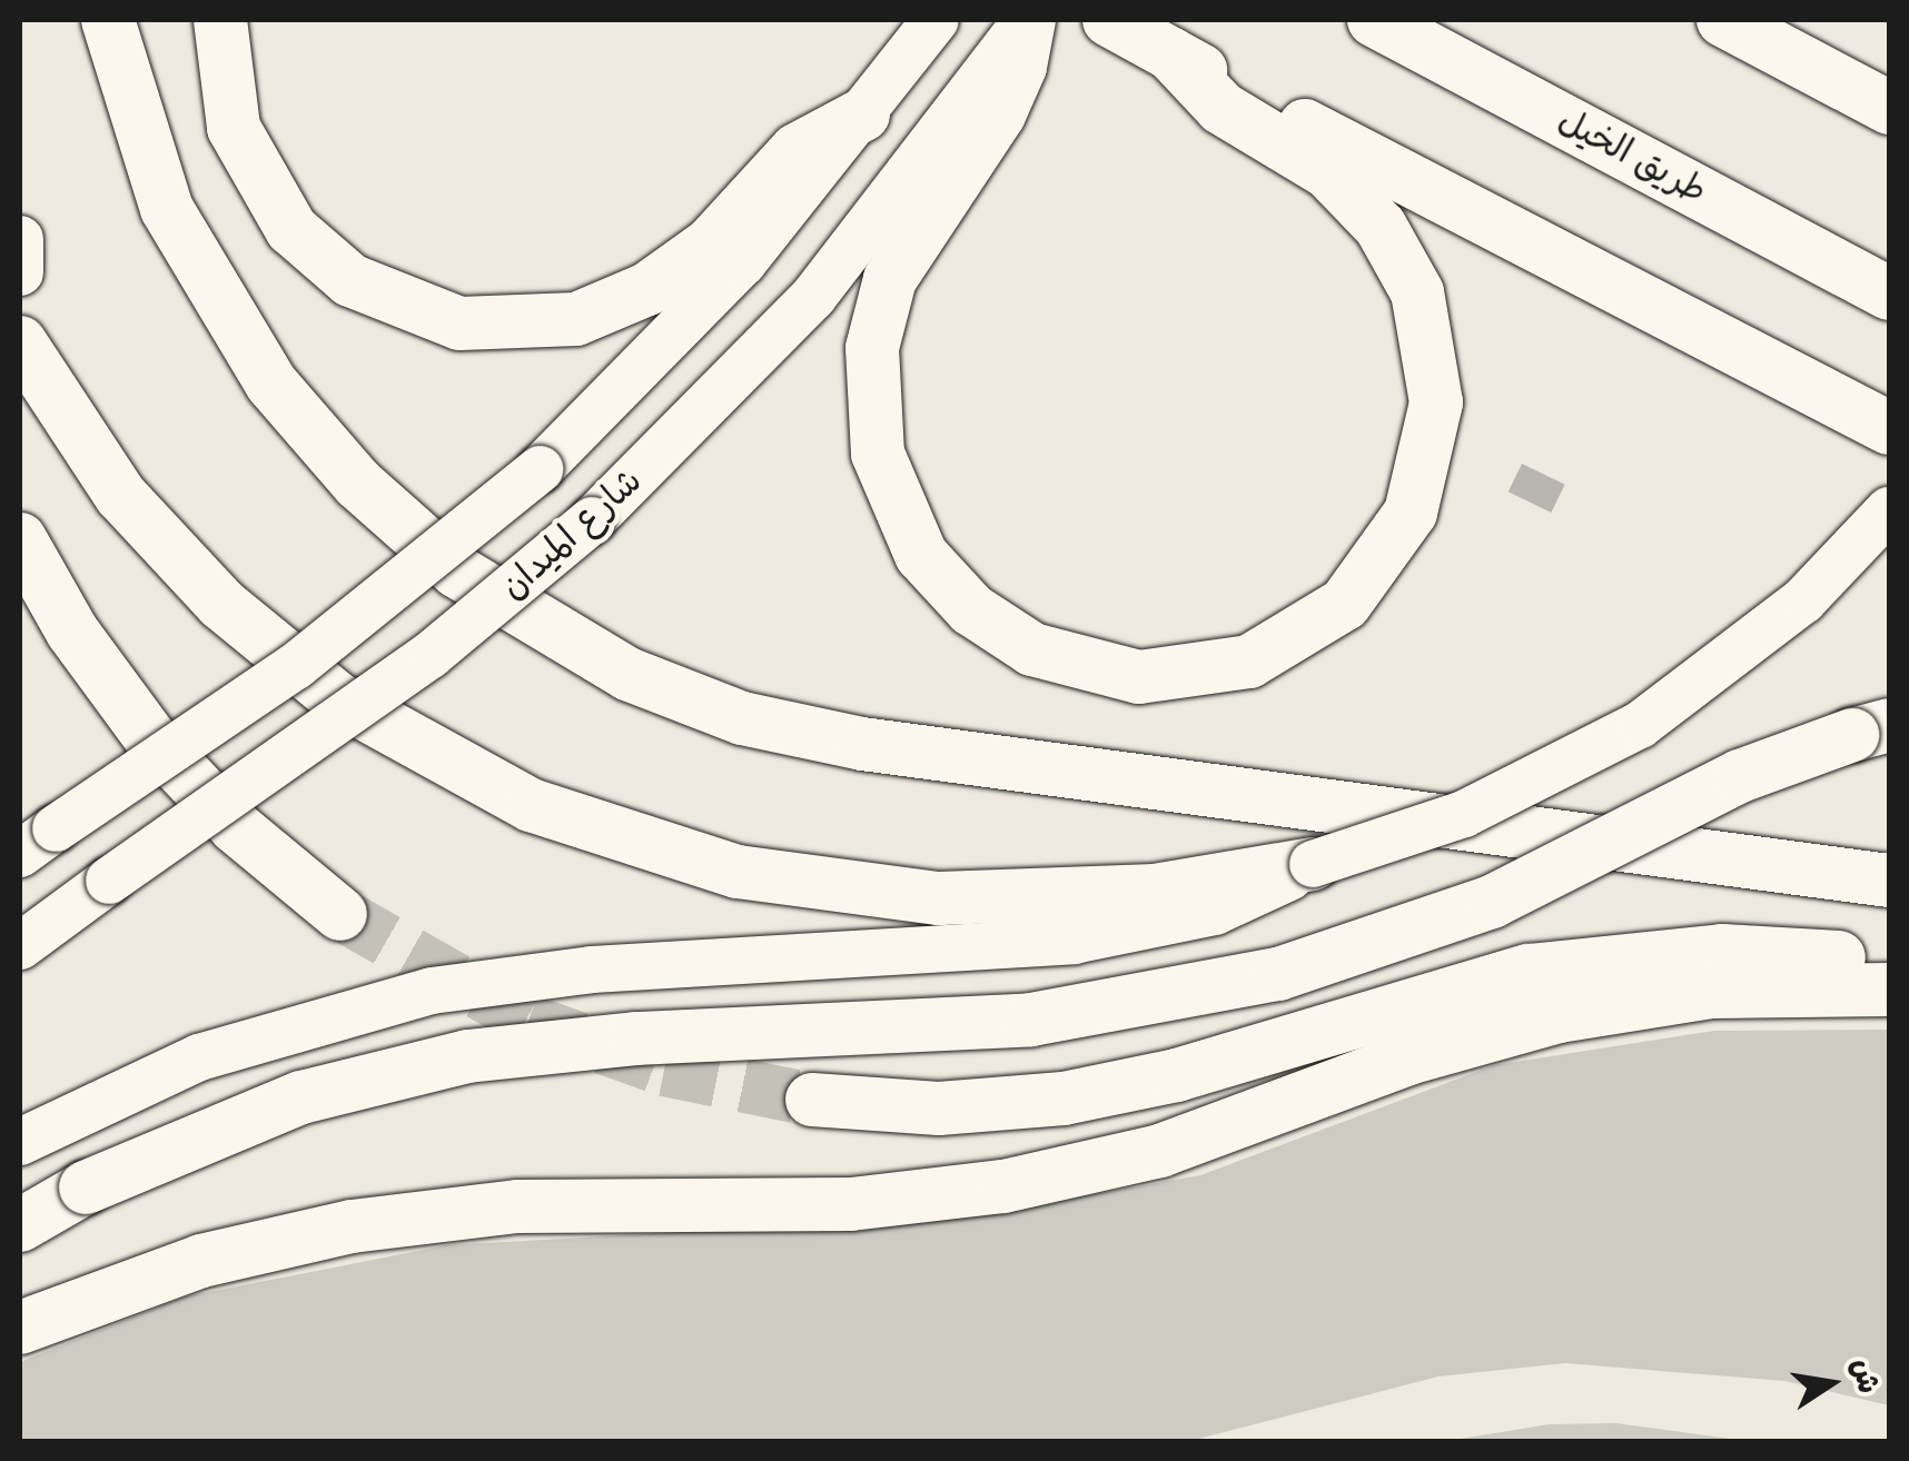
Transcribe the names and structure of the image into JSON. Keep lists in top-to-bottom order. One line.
{"streets":{"highway":["طريق الخيل"],"main road":["شارع الميدان"]},"north":"right"}
